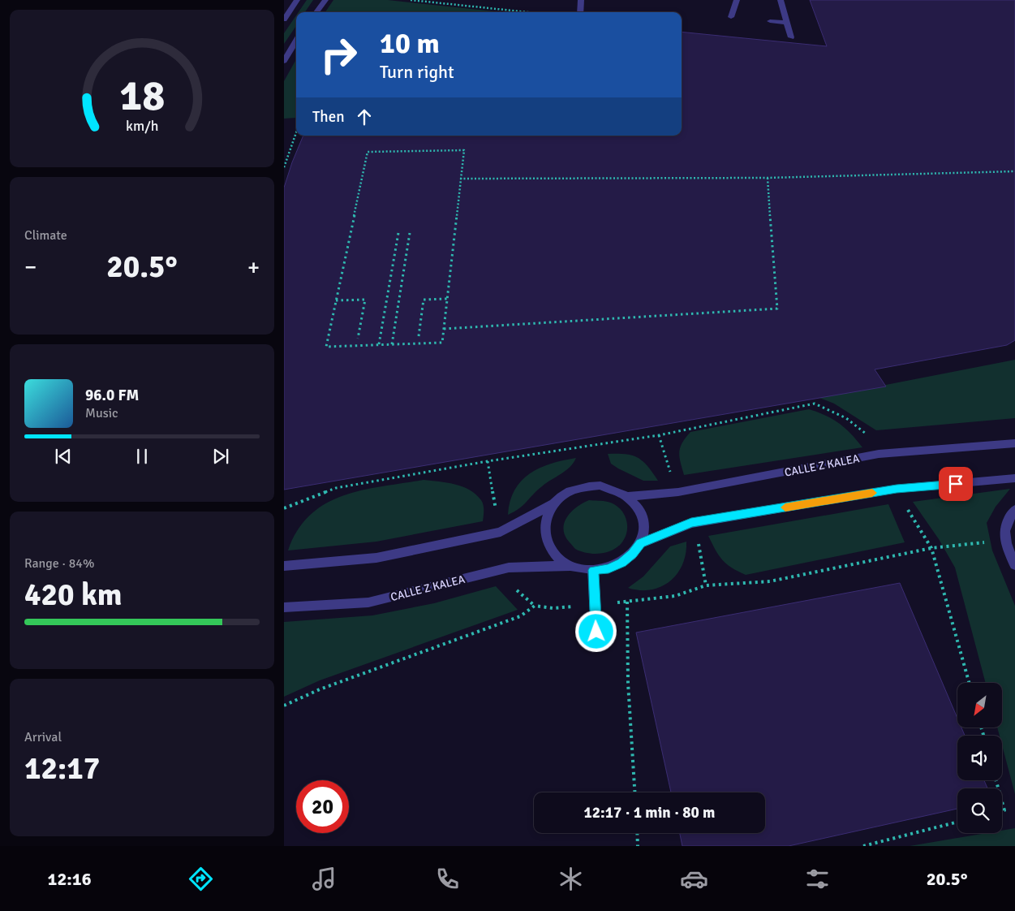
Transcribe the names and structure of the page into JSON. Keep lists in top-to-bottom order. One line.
{"streets":{"street":["CALLE Z KALEA"]},"north":"bottom left","page":{"turn":["10 m","Turn right"],"then":"Then","tile":["Climate",["Range · 84%","420 km"],["Arrival","12:17"]],"heat":["−","20.5°","+"],"song":["96.0 FM","Music"],"limit":"20","trip":"12:17 · 1 min · 80 m","tabs":["12:16","20.5°"],"gauge":["18","km/h"]}}
